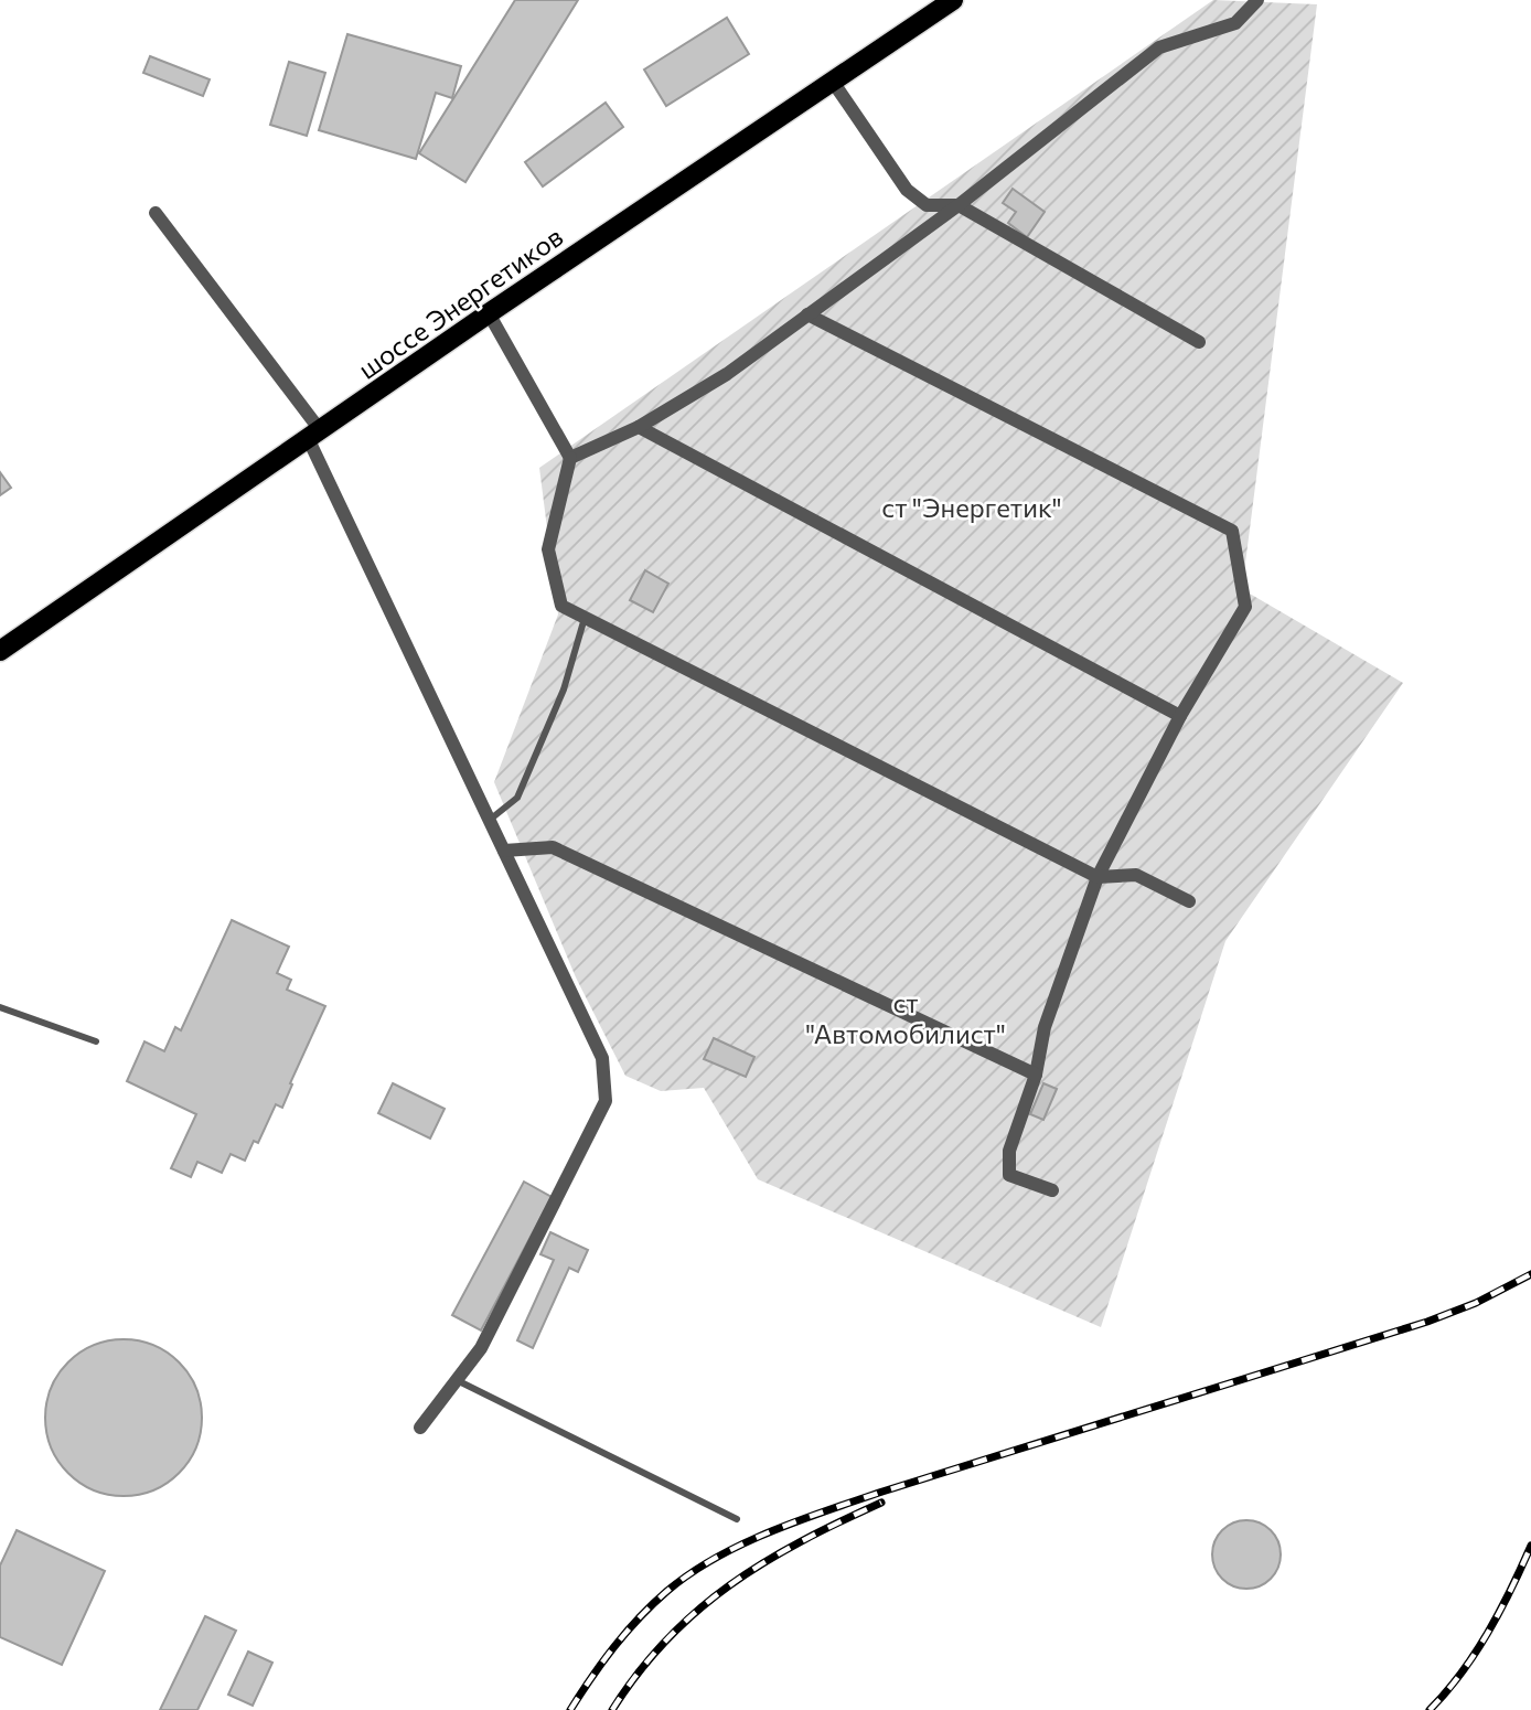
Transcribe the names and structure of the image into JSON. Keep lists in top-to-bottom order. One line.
{"streets":{"main road":["шоссе Энергетиков"]},"parks":["ст \"Энергетик\"","ст \"Автомобилист\""]}
